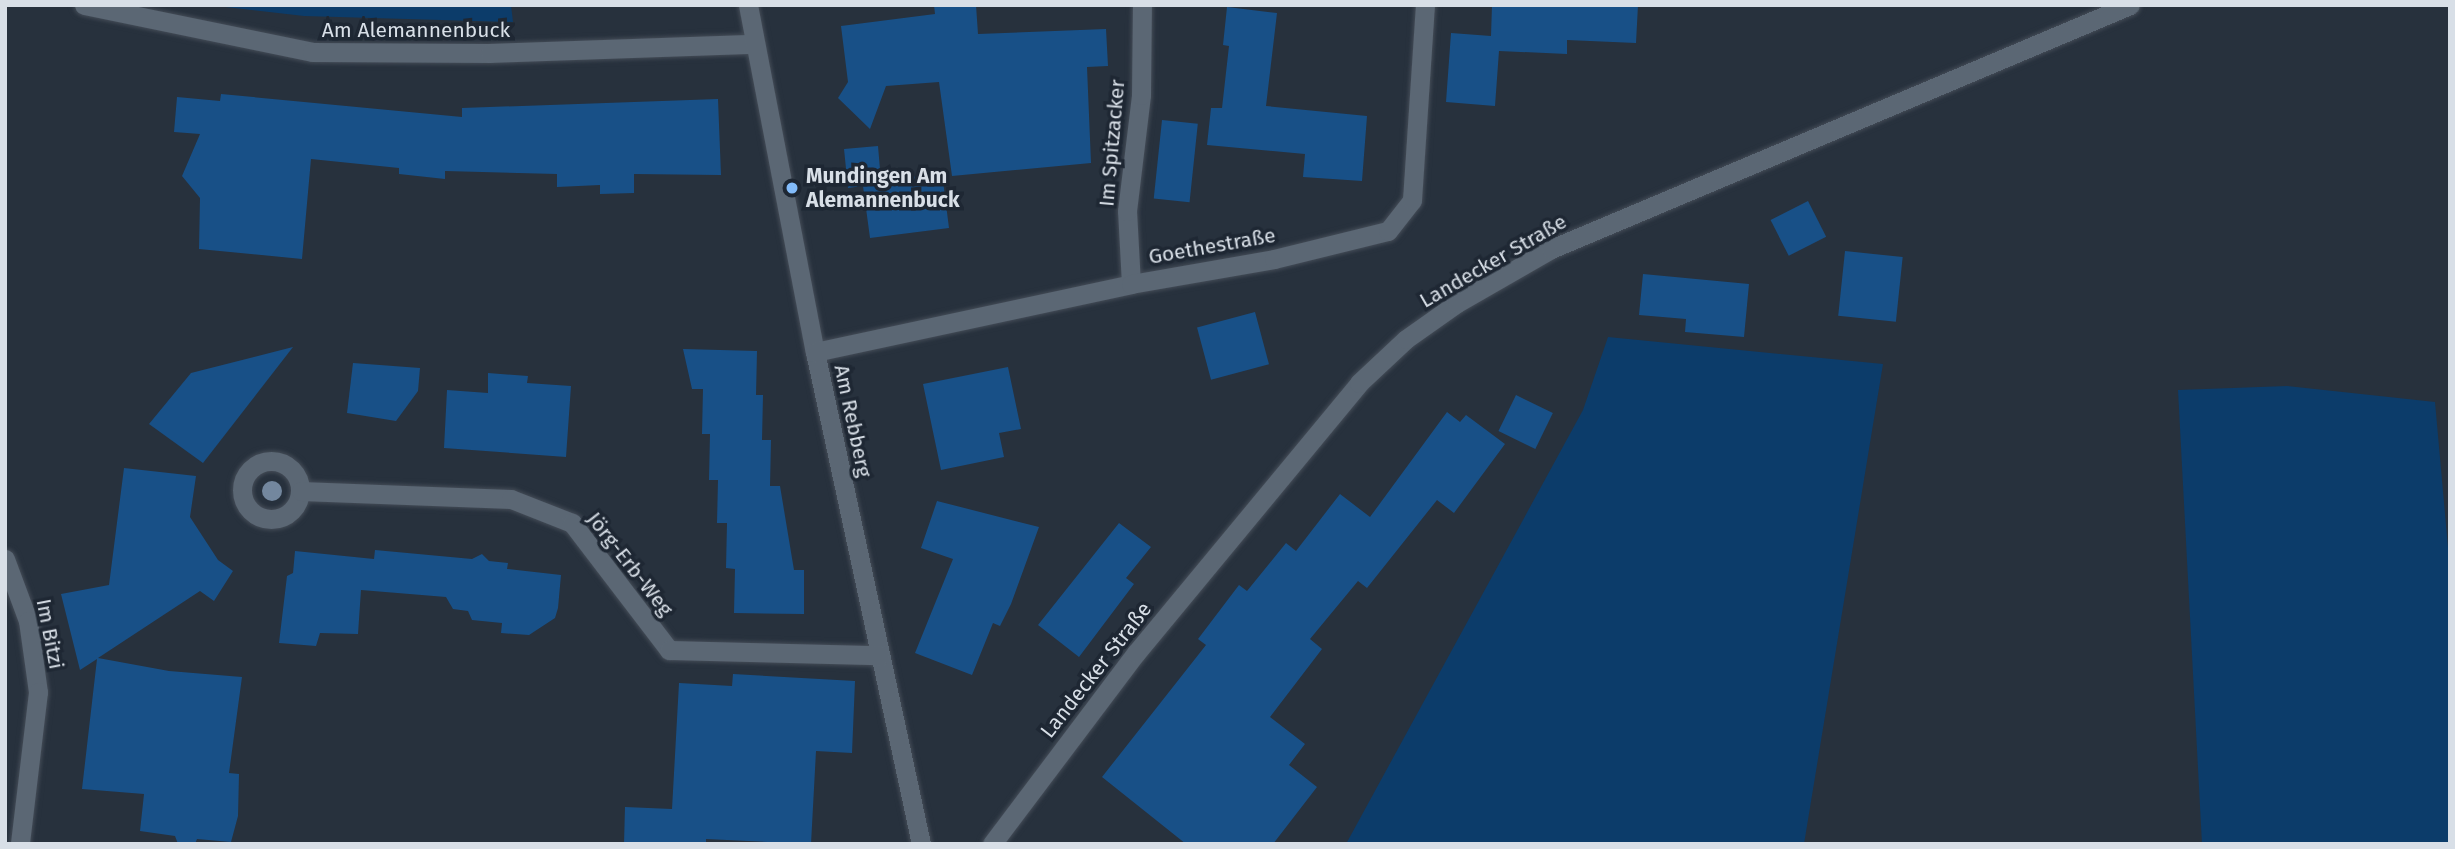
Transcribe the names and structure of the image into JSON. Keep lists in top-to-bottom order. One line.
{"streets":{"street":["Am Alemannenbuck","Im Spitzacker","Goethestraße","Landecker Straße","Am Rebberg","Jörg-Erb-Weg","Im Bitzi"]},"crossings":[["Am Alemannenbuck","Am Rebberg"],["Im Spitzacker","Goethestraße"],["Goethestraße","Am Rebberg"],["Am Rebberg","Jörg-Erb-Weg"]],"places":["Mundingen Am Alemannenbuck"]}
